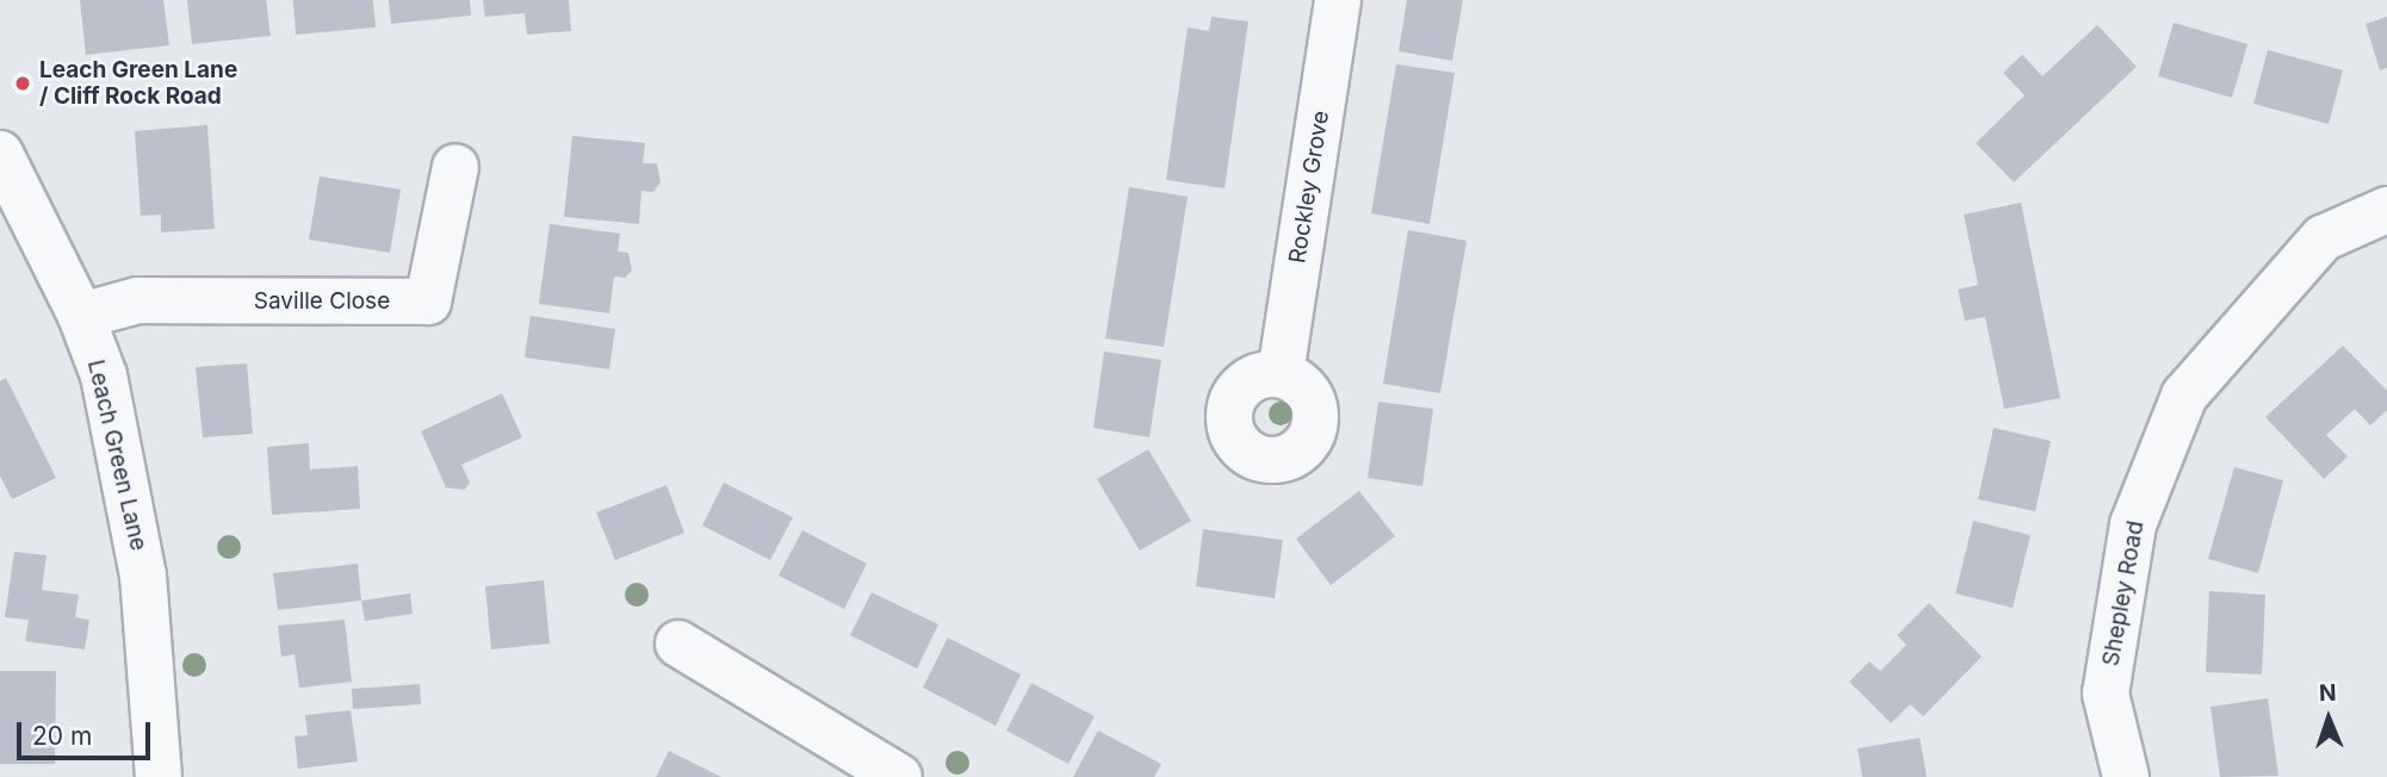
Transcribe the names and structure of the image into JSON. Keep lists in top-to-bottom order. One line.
{"streets":{"street":["Rockley Grove","Saville Close","Leach Green Lane","Shepley Road"]},"crossings":[["Saville Close","Leach Green Lane"]],"places":["Leach Green Lane / Cliff Rock Road"],"scale_bar":"20 m","north":"top"}
